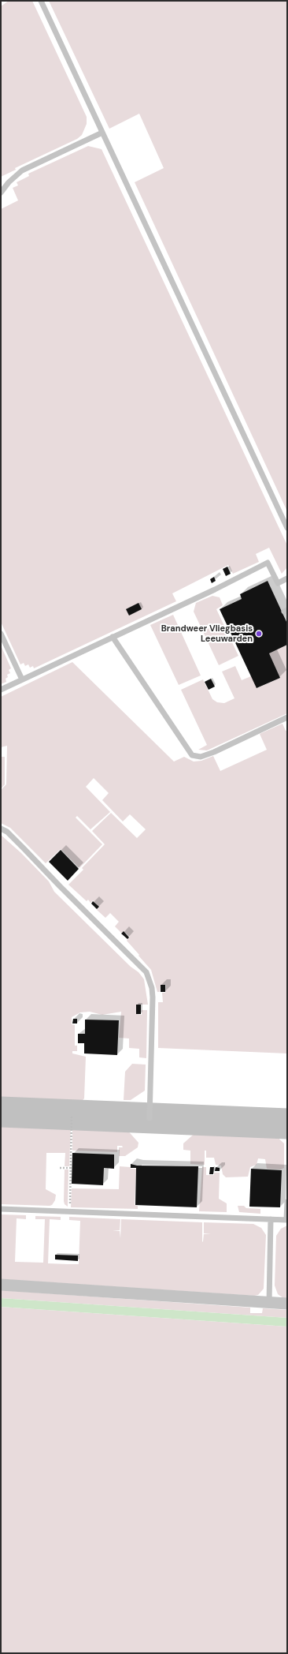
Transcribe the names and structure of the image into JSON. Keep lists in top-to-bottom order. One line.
{"places":["Brandweer Vliegbasis Leeuwarden"]}
